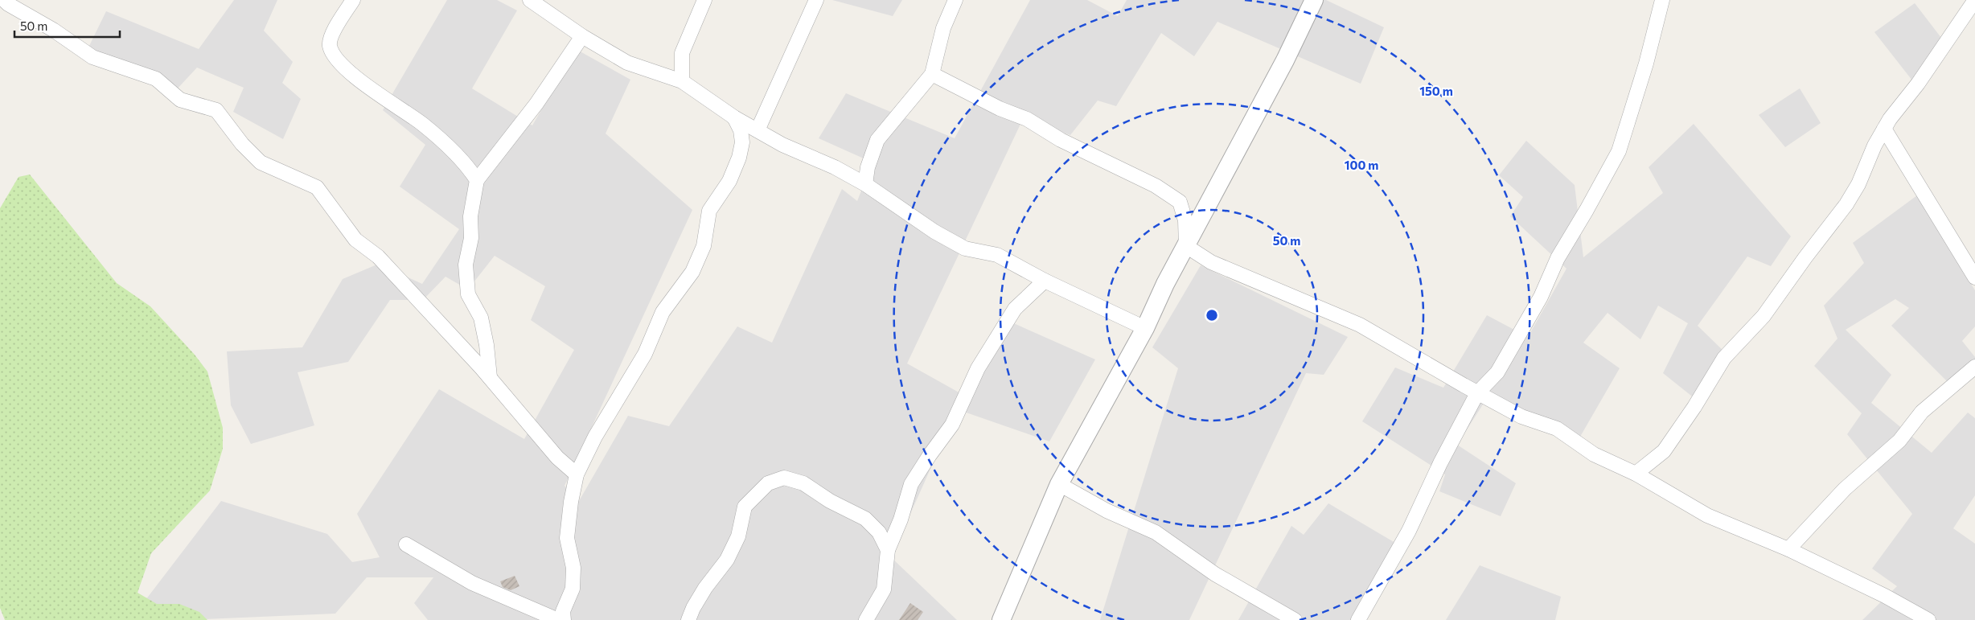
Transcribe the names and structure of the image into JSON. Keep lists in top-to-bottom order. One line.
{"scale_bar":"50 m","rings":["150 m","100 m","50 m"]}
